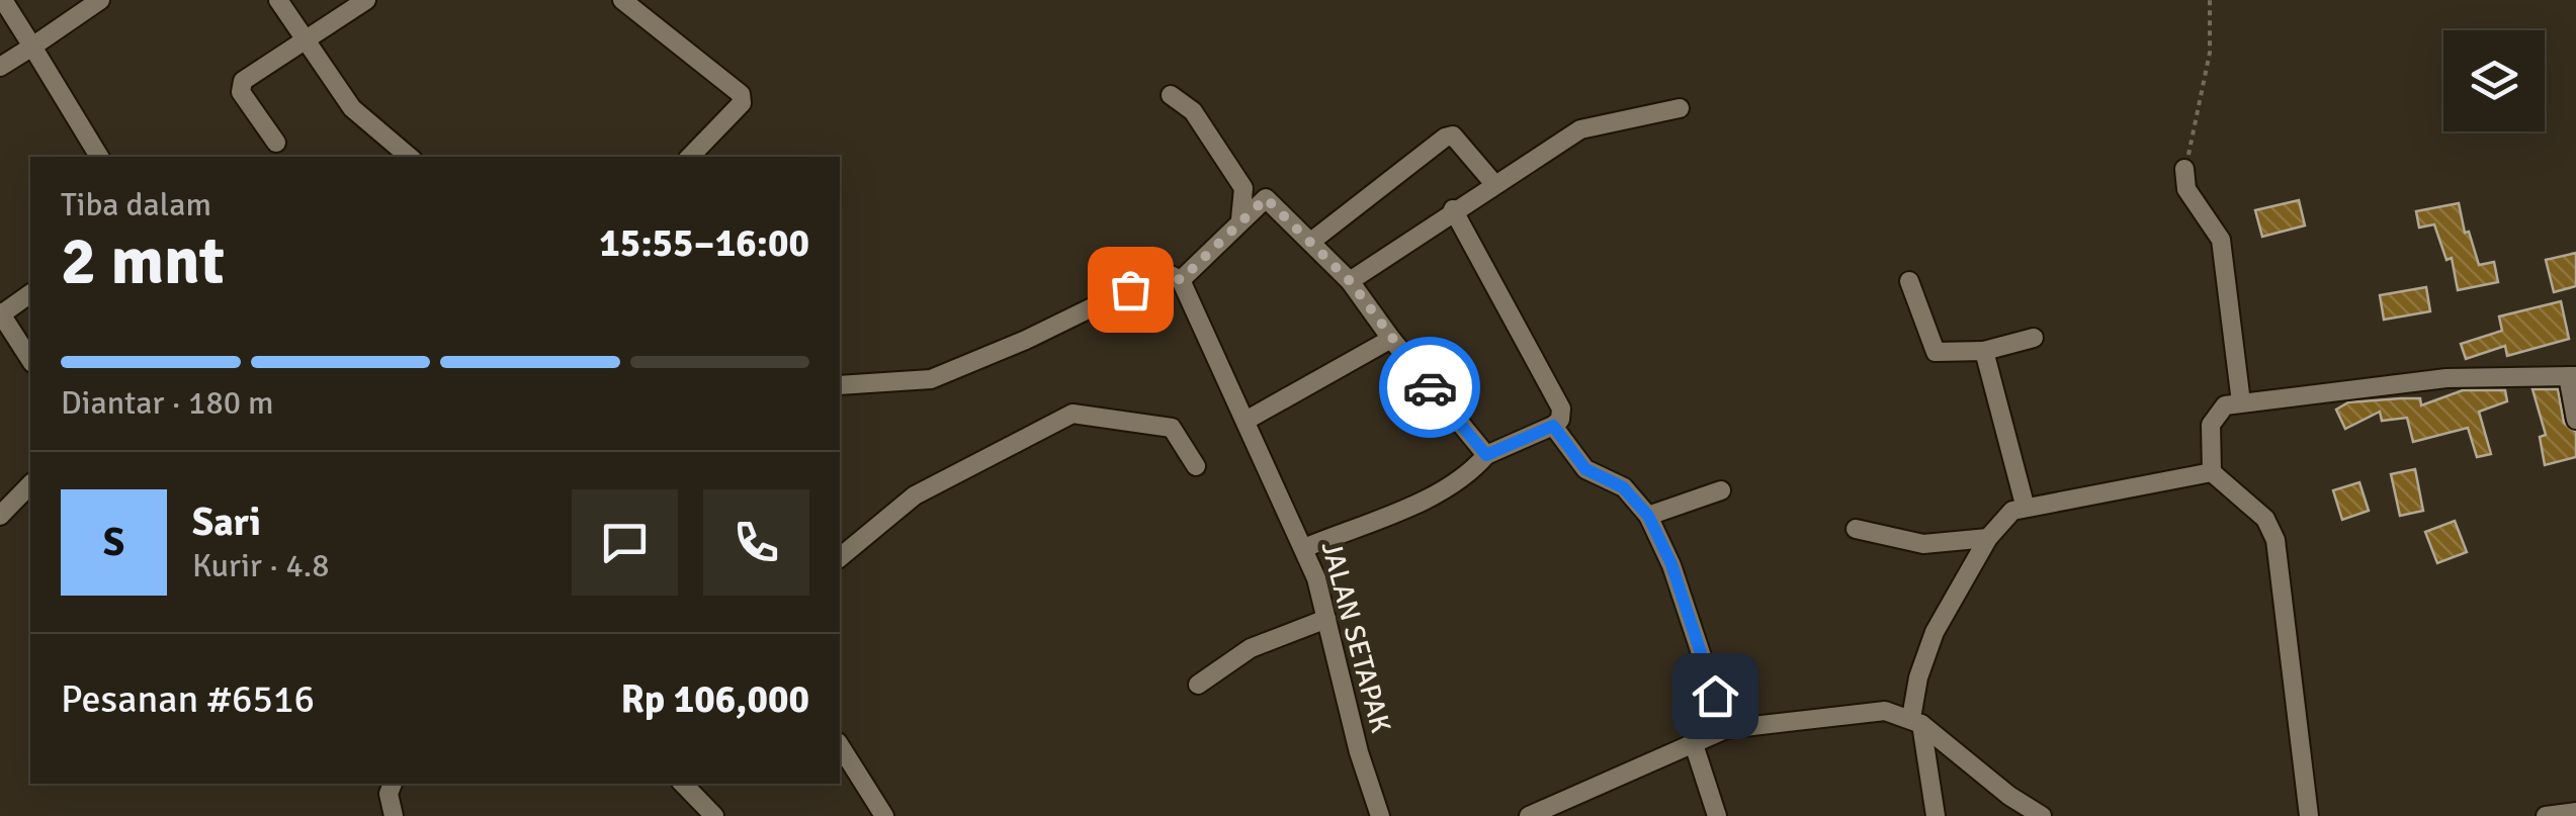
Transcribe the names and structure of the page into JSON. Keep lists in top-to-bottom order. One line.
{"streets":{"street":["JALAN SETAPAK"]},"page":{"heading":["2 mnt","Tiba dalam","15:55–16:00"],"panel":["Sari","Kurir · 4.8","Pesanan #6516","Rp 106,000"],"bar":"Diantar · 180 m","round":"S"}}
